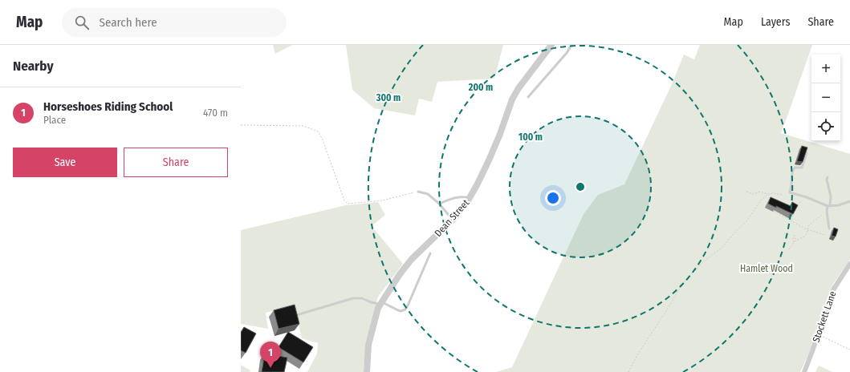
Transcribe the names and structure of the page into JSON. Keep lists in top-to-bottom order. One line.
{"streets":{"street":["Dean Street","Stockett Lane"]},"parks":["Hamlet Wood"],"page":{"header":"Map","search":"Search here","nav":["Map","Layers","Share"],"heading":"Nearby","map_buttons":["+","−"],"list":[{"mark":"1","name":"Horseshoes Riding School","note":"Place","value":"470 m"}],"buttons":["Save","Share"],"pins":"1"},"rings":["200 m","300 m","100 m"]}
